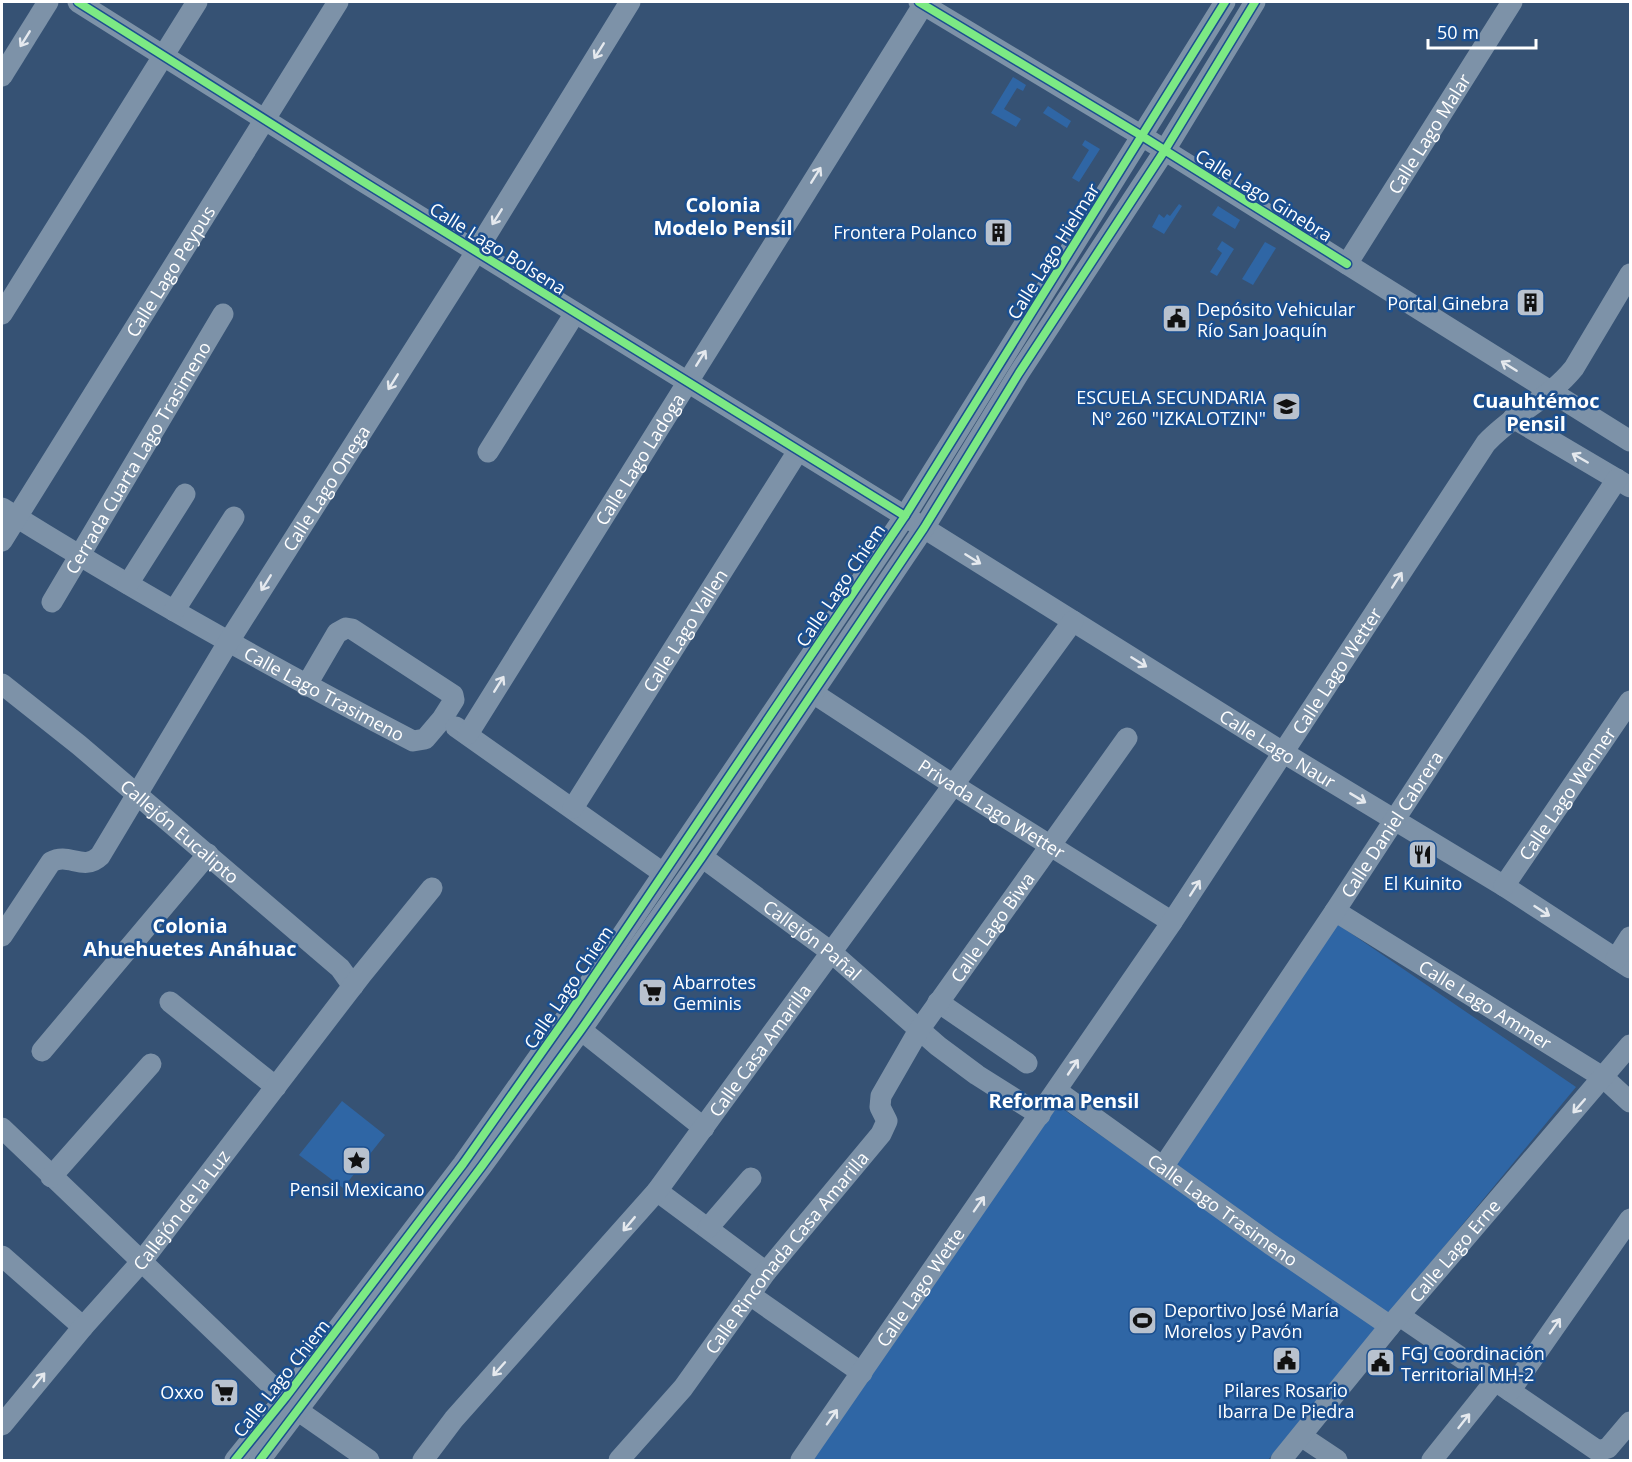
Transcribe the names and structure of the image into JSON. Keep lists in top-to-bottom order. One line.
{"streets":{"street":["Calle Lago Malar","Calle Lago Ginebra","Calle Lago Bolsena","Calle Lago Hielmar","Calle Lago Peypus","Cerrada Cuarta Lago Trasimeno","Calle Lago Ladoga","Calle Lago Onega","Calle Lago Chiem","Calle Lago Vallen","Calle Lago Wetter","Calle Lago Trasimeno","Calle Lago Naur","Calle Lago Wenner","Privada Lago Wetter","Calle Daniel Cabrera","Callejón Eucalipto","Calle Lago Biwa","Callejón Pañal","Calle Lago Ammer","Calle Casa Amarilla","Callejón de la Luz","Calle Rinconada Casa Amarilla","Calle Lago Erne","Calle Lago Wette"]},"crossings":[["Calle Lago Malar","Calle Lago Ginebra"],["Calle Lago Ginebra","Calle Lago Hielmar"],["Calle Lago Ginebra","Calle Lago Ladoga"],["Calle Lago Ginebra","Calle Lago Wetter"],["Calle Lago Bolsena","Calle Lago Hielmar"],["Calle Lago Bolsena","Calle Lago Peypus"],["Calle Lago Bolsena","Calle Lago Ladoga"],["Calle Lago Bolsena","Calle Lago Onega"],["Calle Lago Bolsena","Calle Lago Chiem"],["Calle Lago Bolsena","Calle Lago Vallen"],["Calle Lago Bolsena","Calle Lago Naur"],["Calle Lago Hielmar","Calle Lago Chiem"],["Calle Lago Hielmar","Calle Lago Naur"],["Calle Lago Peypus","Calle Lago Trasimeno"],["Cerrada Cuarta Lago Trasimeno","Calle Lago Trasimeno"],["Calle Lago Onega","Calle Lago Trasimeno"],["Calle Lago Onega","Callejón Eucalipto"],["Calle Lago Chiem","Calle Lago Naur"],["Calle Lago Chiem","Privada Lago Wetter"],["Calle Lago Chiem","Callejón Pañal"],["Calle Lago Wetter","Calle Lago Trasimeno"],["Calle Lago Wetter","Calle Lago Naur"],["Calle Lago Wetter","Privada Lago Wetter"],["Calle Lago Wetter","Calle Lago Wette"],["Calle Lago Trasimeno","Calle Daniel Cabrera"],["Calle Lago Trasimeno","Calle Lago Erne"],["Calle Lago Naur","Calle Lago Wenner"],["Calle Lago Naur","Calle Daniel Cabrera"],["Calle Lago Naur","Calle Casa Amarilla"],["Privada Lago Wetter","Calle Lago Biwa"],["Privada Lago Wetter","Calle Casa Amarilla"],["Calle Daniel Cabrera","Calle Lago Ammer"],["Callejón Eucalipto","Callejón de la Luz"],["Calle Lago Biwa","Callejón Pañal"],["Calle Lago Biwa","Calle Rinconada Casa Amarilla"],["Callejón Pañal","Calle Casa Amarilla"],["Callejón Pañal","Calle Rinconada Casa Amarilla"],["Calle Lago Ammer","Calle Lago Erne"]],"one_way":["Calle Lago Ladoga","Calle Lago Wetter","Calle Lago Naur","Calle Lago Wette"],"districts":["Colonia Modelo Pensil","Cuauhtémoc Pensil","Colonia Ahuehuetes Anáhuac","Reforma Pensil"],"places":{"building":["Frontera Polanco","Portal Ginebra"],"public building":["Depósito Vehicular Río San Joaquín","Pilares Rosario Ibarra De Piedra","FGJ Coordinación Territorial MH-2"],"school or university":["ESCUELA SECUNDARIA Nº 260 \"IZKALOTZIN\""],"restaurant":["El Kuinito"],"supermarket":["Abarrotes Geminis","Oxxo"],"place":["Pensil Mexicano"],"sports":["Deportivo José María Morelos y Pavón"]},"scale_bar":"50 m"}
